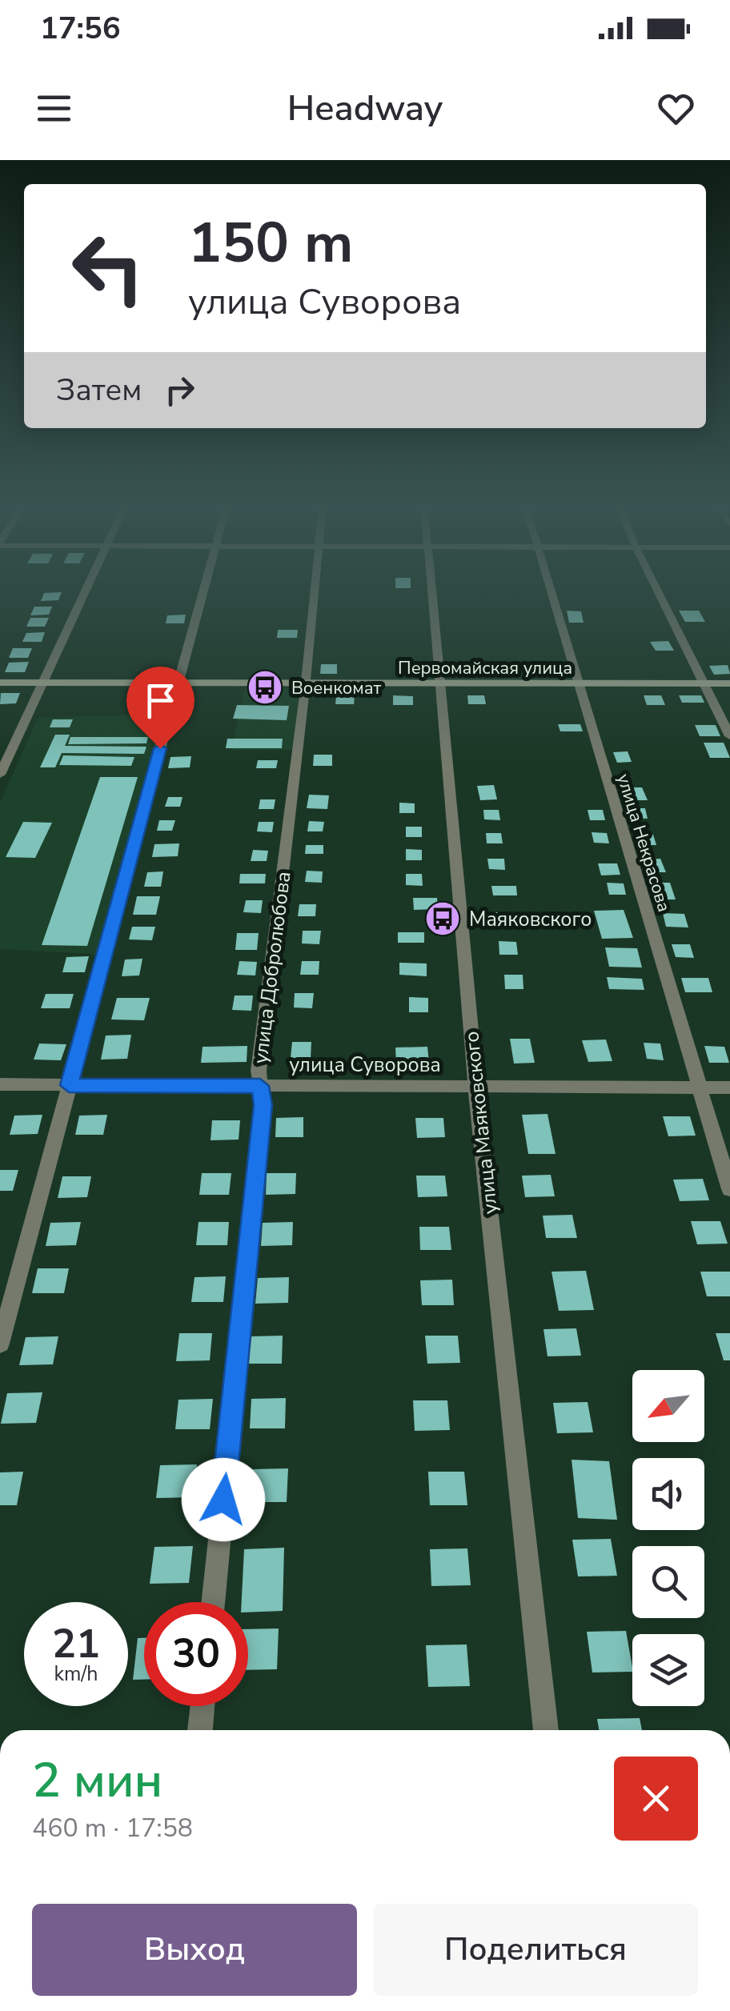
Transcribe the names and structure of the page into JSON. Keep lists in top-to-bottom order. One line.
{"streets":{"street":["Первомайская улица","улица Некрасова","улица Добролюбова","улица Суворова","улица Маяковского"]},"crossings":[["Первомайская улица","улица Некрасова"],["Первомайская улица","улица Добролюбова"],["Первомайская улица","улица Маяковского"],["улица Некрасова","улица Суворова"],["улица Добролюбова","улица Суворова"],["улица Суворова","улица Маяковского"]],"places":{"bus stop":["Военкомат","Маяковского"]},"north":"bottom left","page":{"status":"17:56","header":"Headway","turn":["150 m","улица Суворова"],"then":"Затем","speed":"21 km/h","limit":"30","heading":["2 мин","460 m · 17:58"],"buttons":["Выход","Поделиться"]}}
